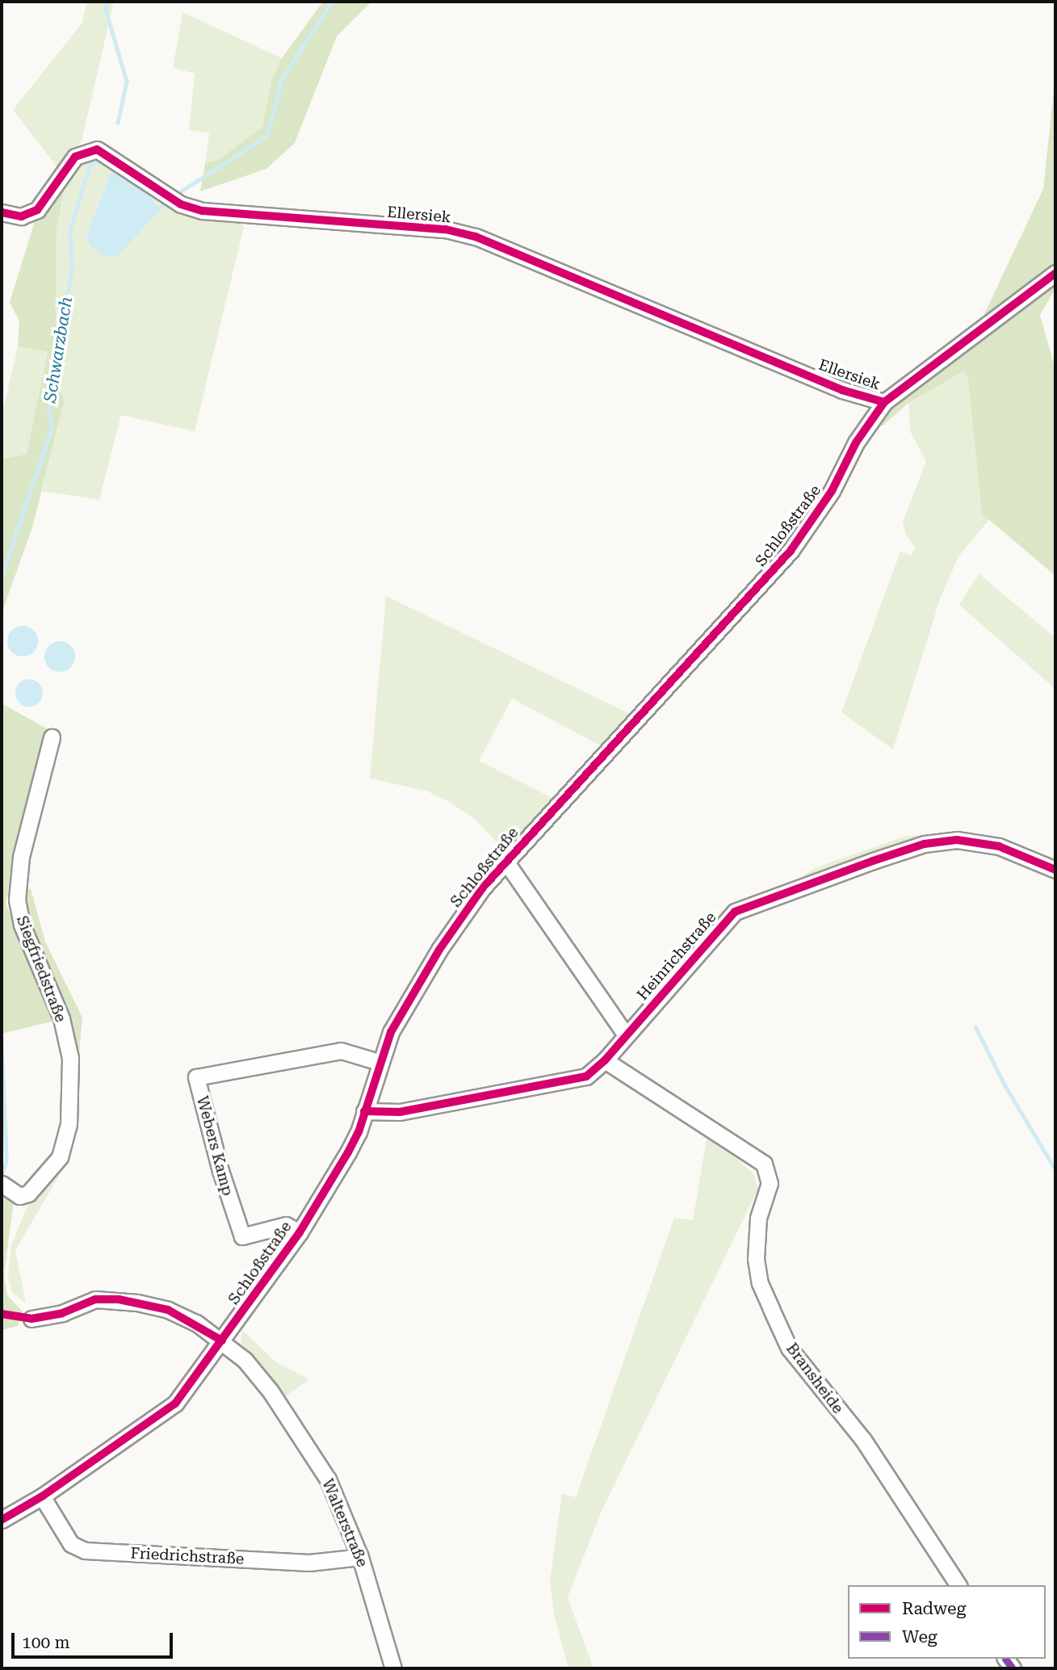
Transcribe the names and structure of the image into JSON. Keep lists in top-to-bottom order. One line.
{"streets":{"street":["Ellersiek","Schloßstraße","Heinrichstraße","Siegfriedstraße","Webers Kamp","Bransheide","Walterstraße","Friedrichstraße"]},"crossings":[["Ellersiek","Schloßstraße"],["Schloßstraße","Heinrichstraße"],["Schloßstraße","Webers Kamp"],["Schloßstraße","Walterstraße"],["Schloßstraße","Friedrichstraße"],["Heinrichstraße","Bransheide"],["Walterstraße","Friedrichstraße"]],"water":["Schwarzbach"],"legend":["Radweg","Weg"],"scale_bar":"100 m"}
